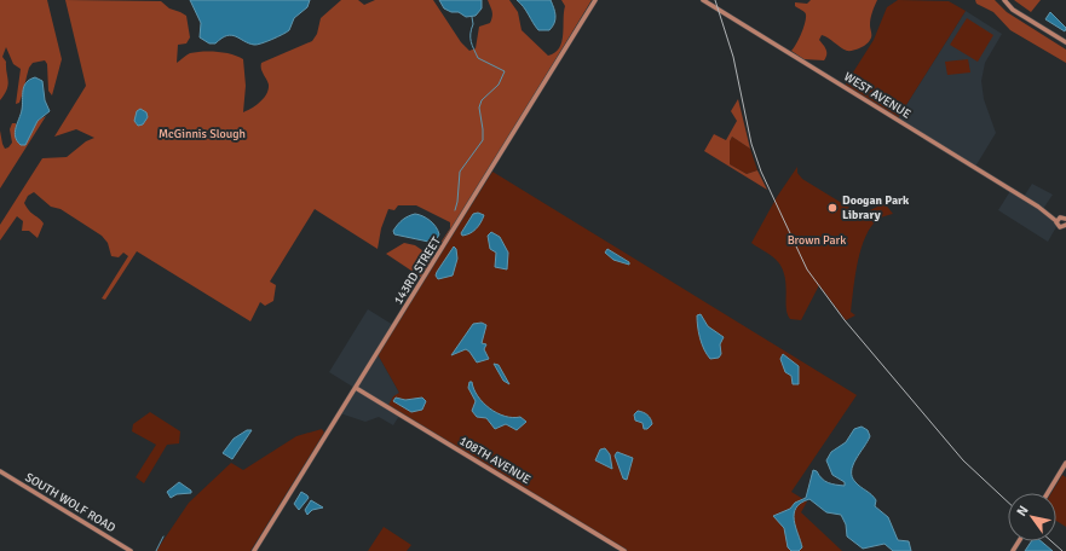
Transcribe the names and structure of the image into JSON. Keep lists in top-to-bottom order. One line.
{"streets":{"street":["WEST AVENUE","143RD STREET","108TH AVENUE","SOUTH WOLF ROAD"]},"crossings":[["143RD STREET","108TH AVENUE"]],"parks":["McGinnis Slough","Brown Park"],"places":["Doogan Park Library"],"north":"top left"}
